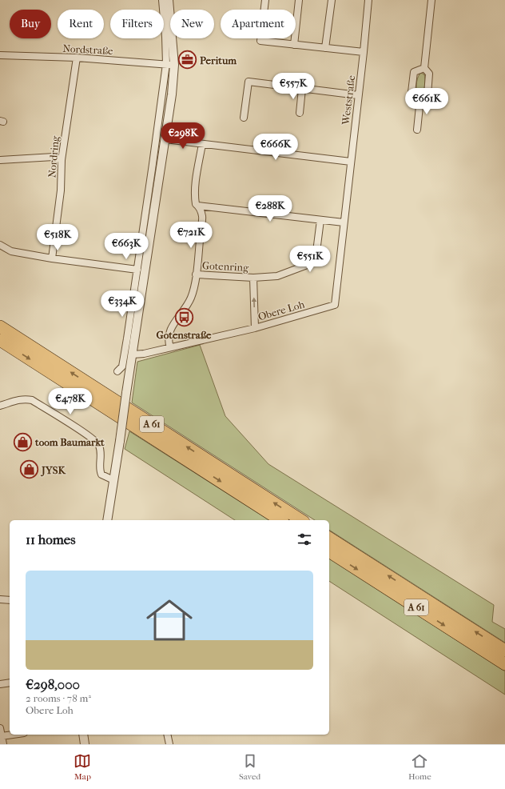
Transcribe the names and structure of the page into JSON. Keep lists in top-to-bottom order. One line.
{"streets":{"highway":["A 61"],"street":["Nordstraße","Weststraße","Nordring","Gotenring","Obere Loh"]},"crossings":[["Nordstraße","Nordring"],["Weststraße","Obere Loh"],["Gotenring","Obere Loh"]],"places":{"office":["Peritum"],"bus stop":["Gotenstraße"],"shop":["toom Baumarkt","JYSK"]},"page":{"chip":["Buy","Rent","Filters","New","Apartment"],"price":["€557K","€661K","€298K","€666K","€288K","€721K","€518K","€663K","€551K","€334K","€478K"],"heading":"11 homes","list":[{"name":"€298,000","note":"2 rooms · 78 m² · Obere Loh"}],"tabs":["Map","Saved","Home"]}}
